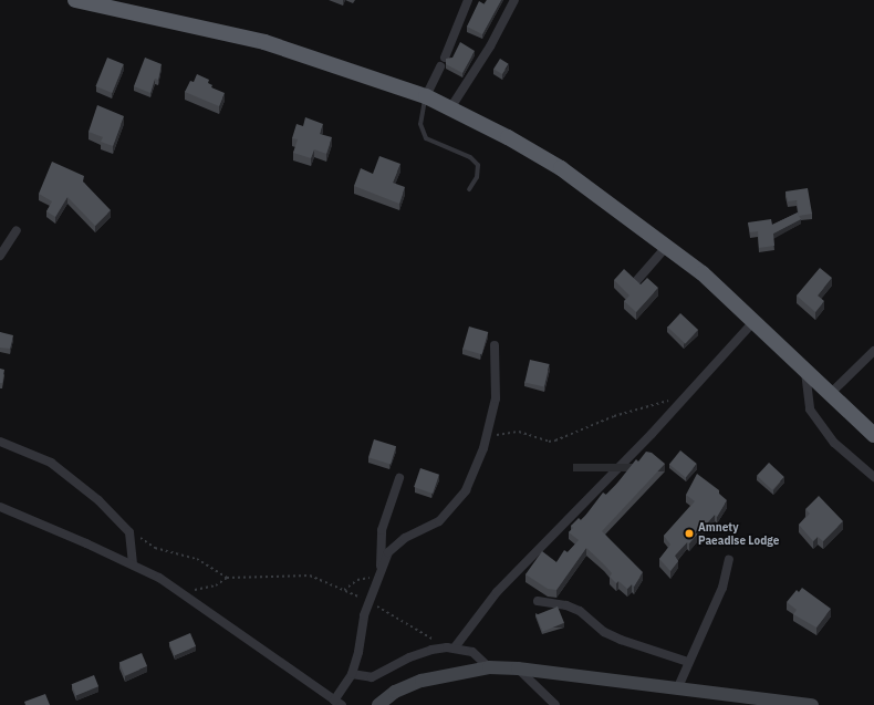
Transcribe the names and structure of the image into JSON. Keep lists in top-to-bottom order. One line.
{"places":["Amnety Paeadise Lodge"]}
